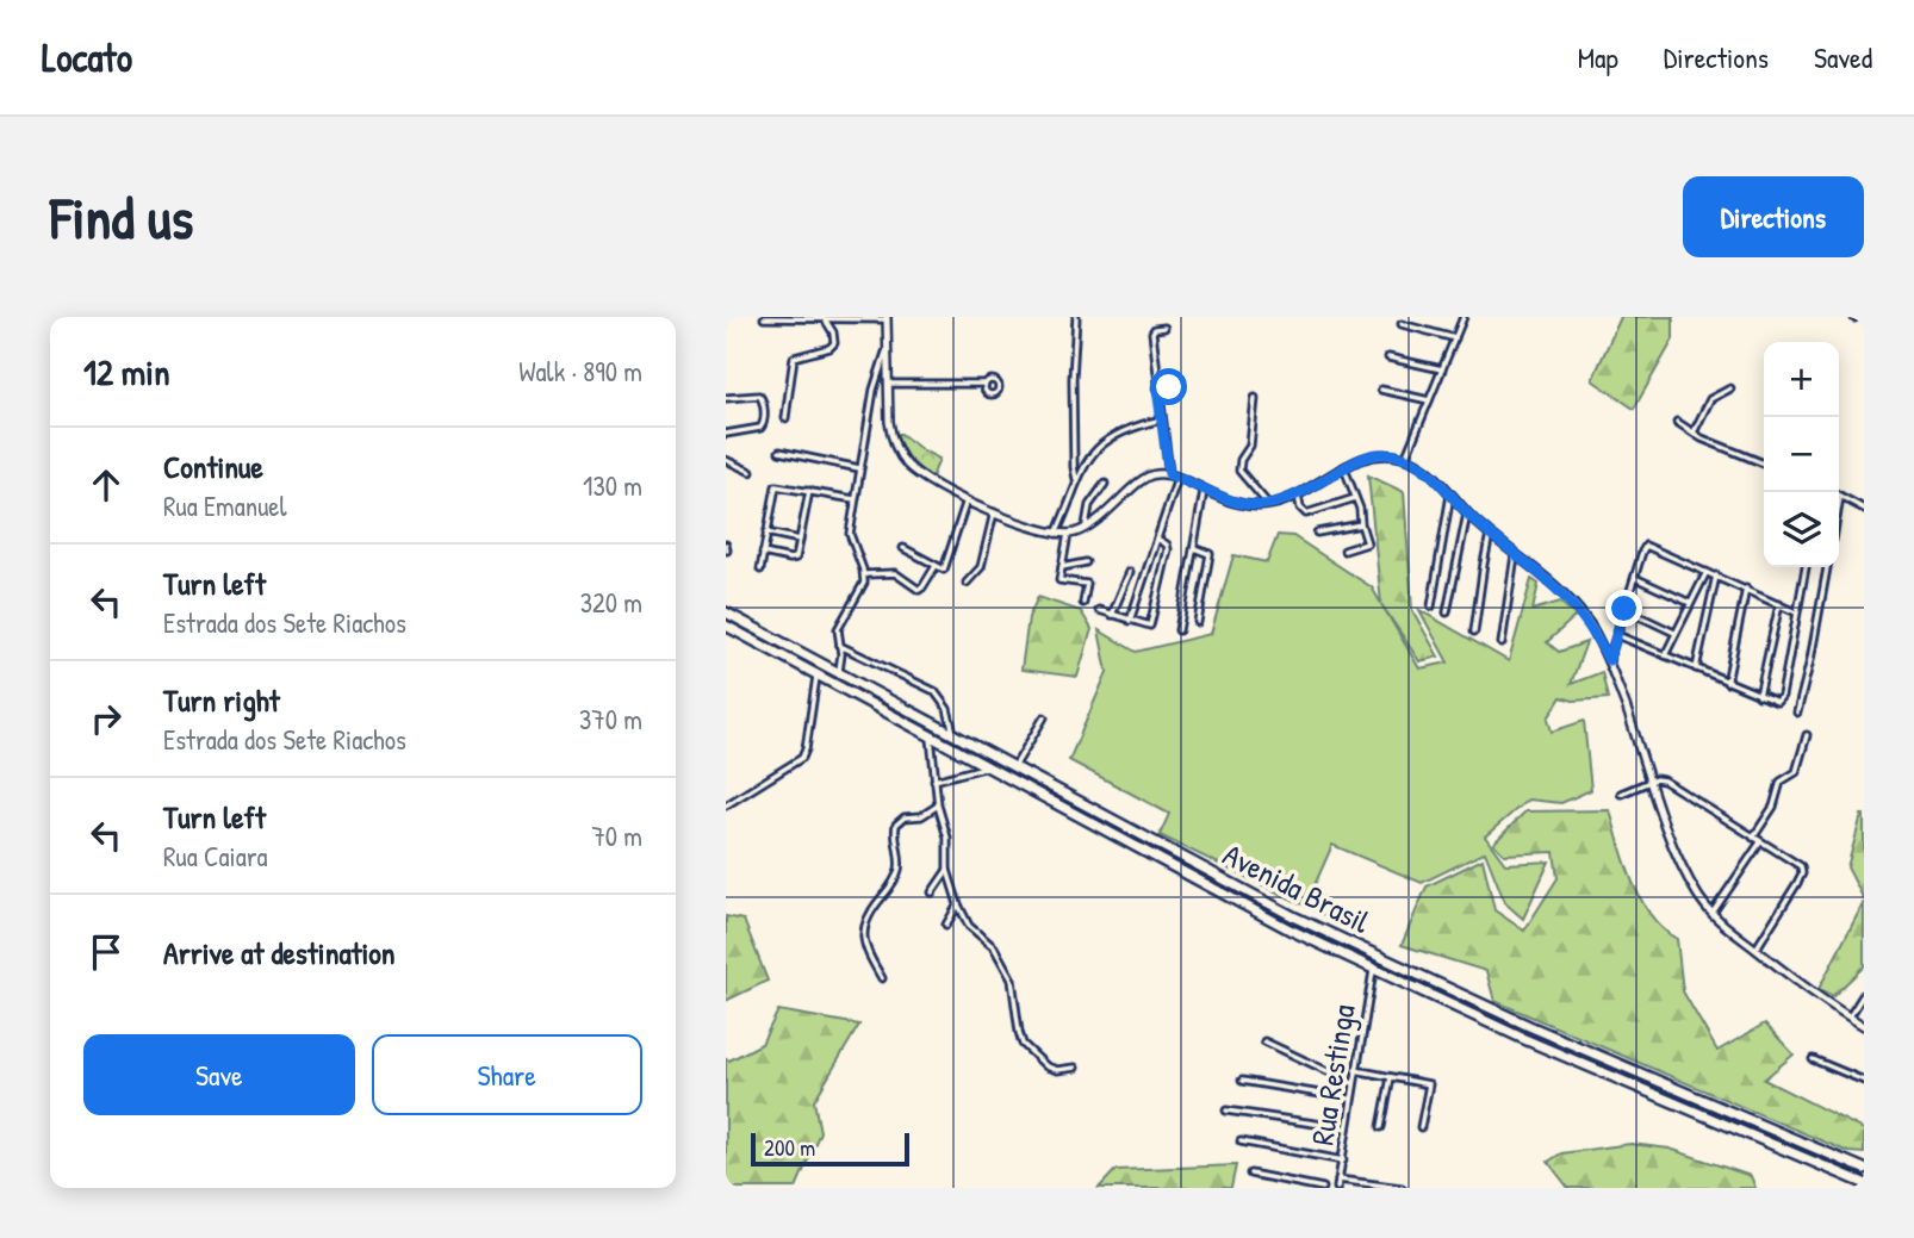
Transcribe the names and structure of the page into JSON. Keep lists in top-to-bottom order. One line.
{"streets":{"highway":["Avenida Brasil"],"street":["Rua Restinga"]},"crossings":[["Avenida Brasil","Rua Restinga"]],"scale_bar":"200 m","page":{"header":"Locato","nav":["Map","Directions","Saved"],"buttons":["Directions",["Save","Share"]],"title":"Find us","heading":["12 min","Walk · 890 m"],"map_buttons":["+","−"],"list":[["Continue","Rua Emanuel","130 m"],["Turn left","Estrada dos Sete Riachos","320 m"],["Turn right","Estrada dos Sete Riachos","370 m"],["Turn left","Rua Caiara","70 m"],"Arrive at destination"],"scale":"200 m"}}
